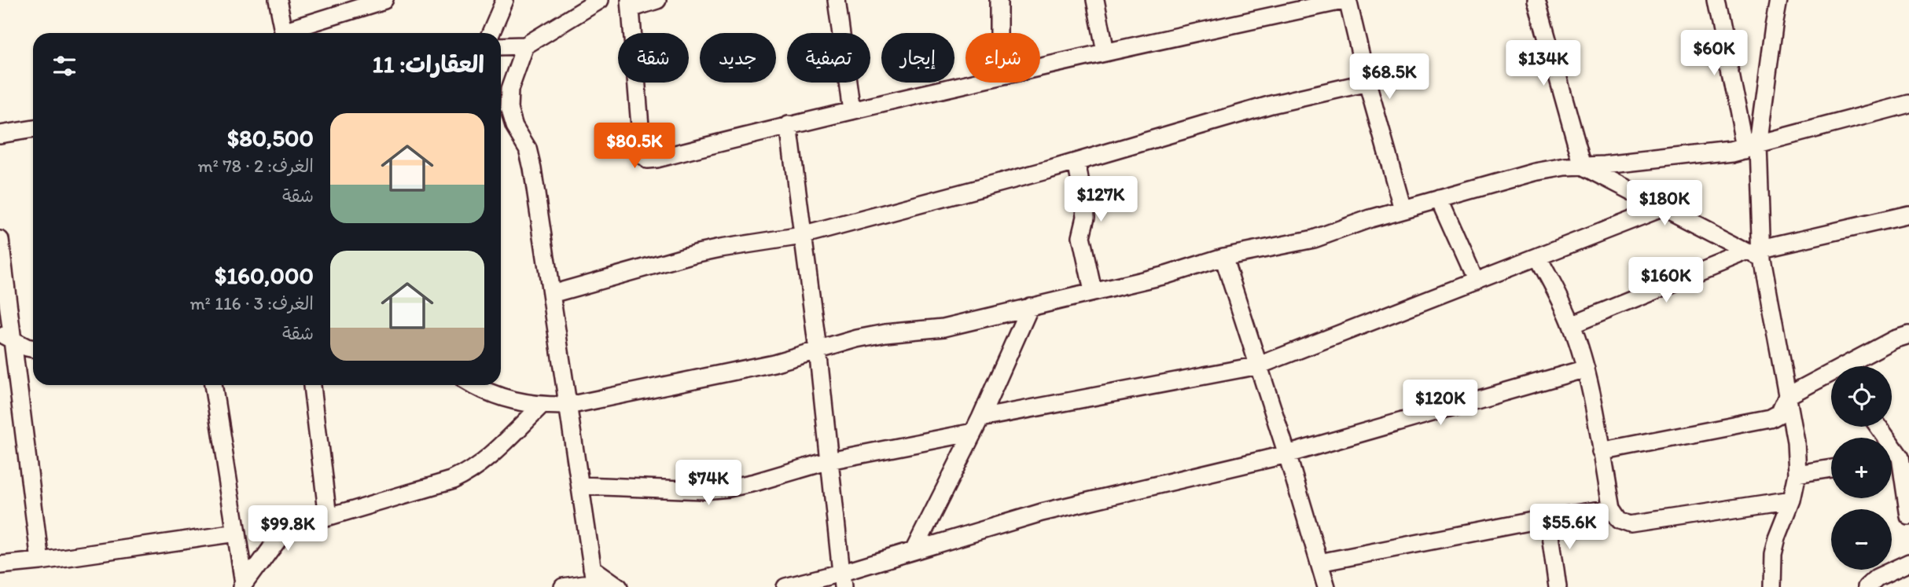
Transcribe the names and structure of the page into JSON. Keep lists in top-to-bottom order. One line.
{"page":{"price":["$60K","$134K","$68.5K","$80.5K","$127K","$180K","$160K","$120K","$74K","$55.6K","$99.8K"],"chip":["شراء","إيجار","تصفية","جديد","شقة"],"heading":"العقارات: 11","list":[{"name":"$80,500","note":"الغرف: 2 · 78 m² · شقة"},{"name":"$160,000","note":"الغرف: 3 · 116 m² · شقة"}],"map_buttons":["+","−"]}}
